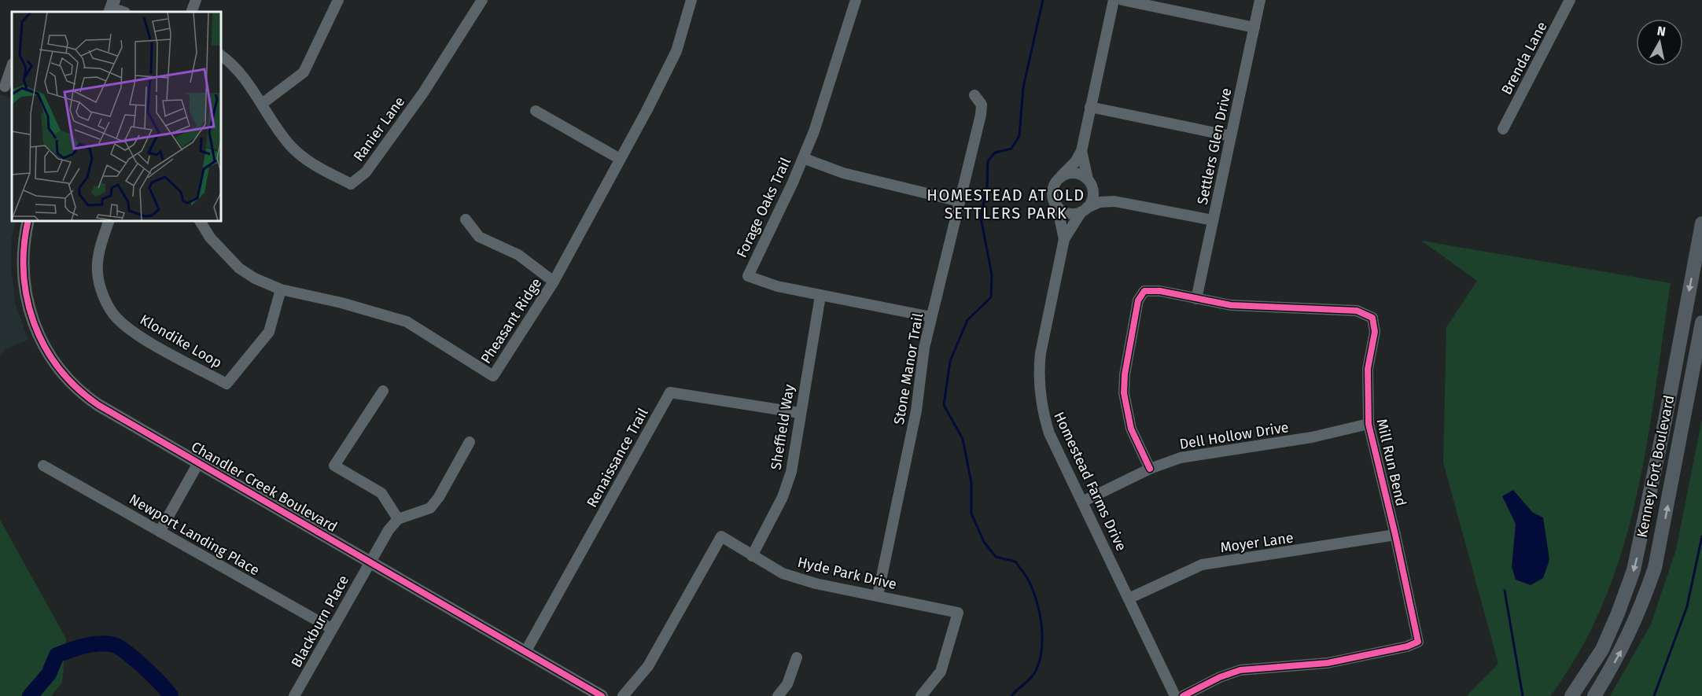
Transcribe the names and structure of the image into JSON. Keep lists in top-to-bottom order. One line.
{"streets":{"main road":["Kenney Fort Boulevard"],"street":["Brenda Lane","Ranier Lane","Settlers Glen Drive","Forage Oaks Trail","Pheasant Ridge","Klondike Loop","Stone Manor Trail","Sheffield Way","Dell Hollow Drive","Renaissance Trail","Mill Run Bend","Homestead Farms Drive","Chandler Creek Boulevard","Newport Landing Place","Moyer Lane","Hyde Park Drive","Blackburn Place"]},"crossings":[["Settlers Glen Drive","Mill Run Bend"],["Forage Oaks Trail","Stone Manor Trail"],["Forage Oaks Trail","Sheffield Way"],["Pheasant Ridge","Klondike Loop"],["Stone Manor Trail","Hyde Park Drive"],["Sheffield Way","Renaissance Trail"],["Sheffield Way","Hyde Park Drive"],["Dell Hollow Drive","Mill Run Bend"],["Dell Hollow Drive","Homestead Farms Drive"],["Renaissance Trail","Chandler Creek Boulevard"],["Mill Run Bend","Moyer Lane"],["Homestead Farms Drive","Moyer Lane"],["Chandler Creek Boulevard","Blackburn Place"],["Newport Landing Place","Blackburn Place"]],"districts":["HOMESTEAD AT OLD SETTLERS PARK"],"north":"top"}
